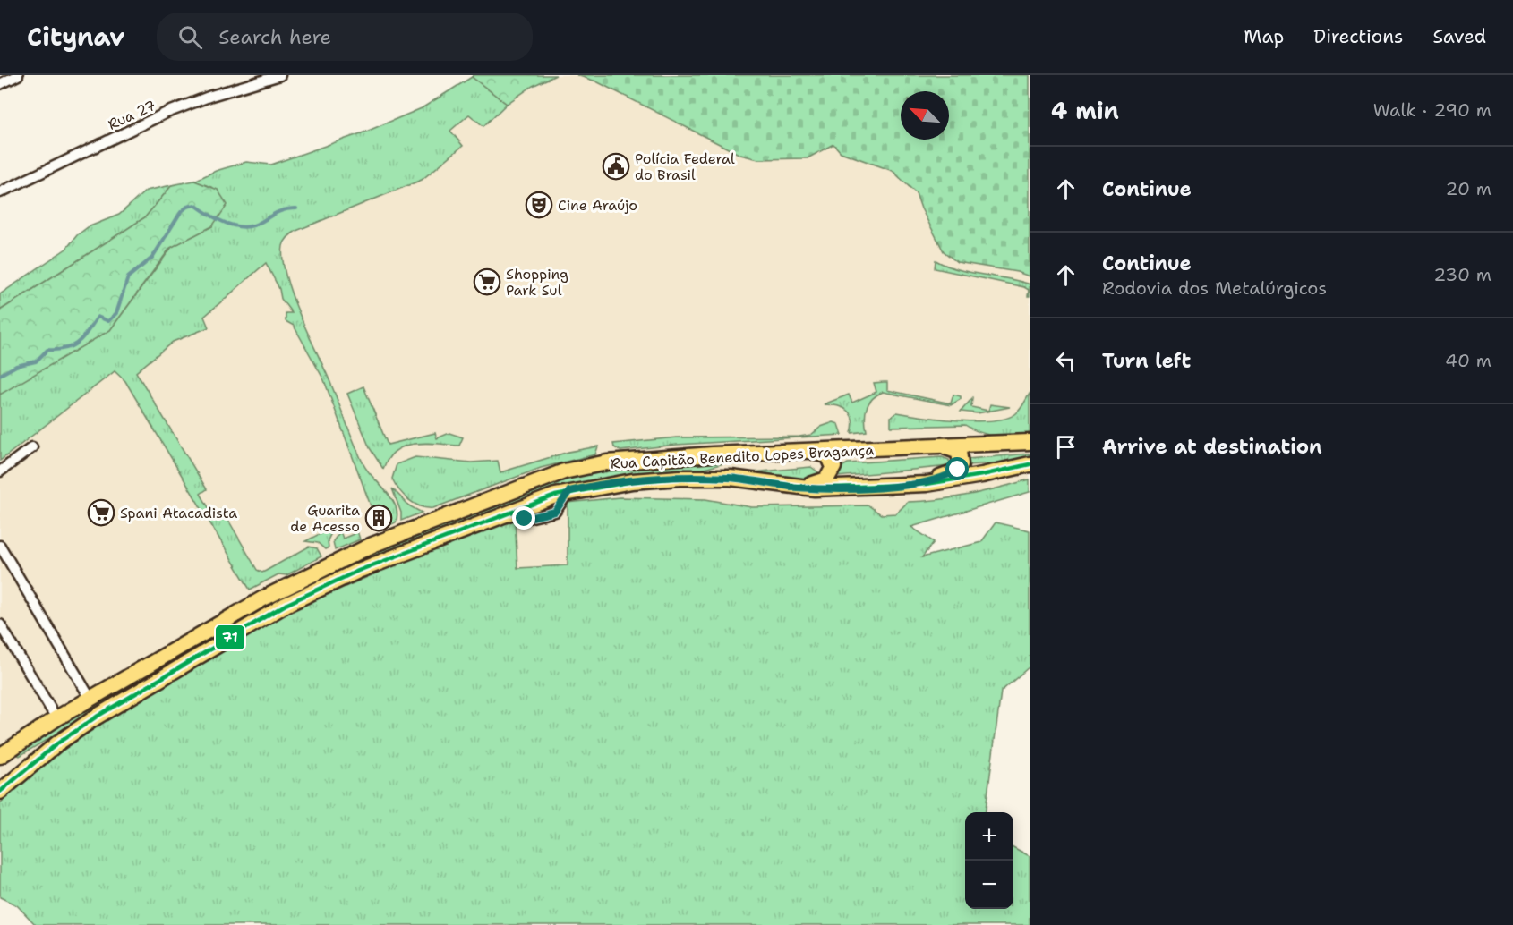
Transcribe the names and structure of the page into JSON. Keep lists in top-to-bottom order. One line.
{"streets":{"main road":["Rua Capitão Benedito Lopes Bragança"],"street":["Rua 27"]},"places":{"public building":["Polícia Federal do Brasil"],"theatre":["Cine Araújo"],"supermarket":["Shopping Park Sul","Spani Atacadista"],"building":["Guarita de Acesso"]},"lines":["transit line 71"],"north":"top left","page":{"header":"Citynav","search":"Search here","nav":["Map","Directions","Saved"],"heading":["4 min","Walk · 290 m"],"list":[["Continue","20 m"],["Continue","Rodovia dos Metalúrgicos","230 m"],["Turn left","40 m"],"Arrive at destination"],"map_buttons":["+","−"]}}
